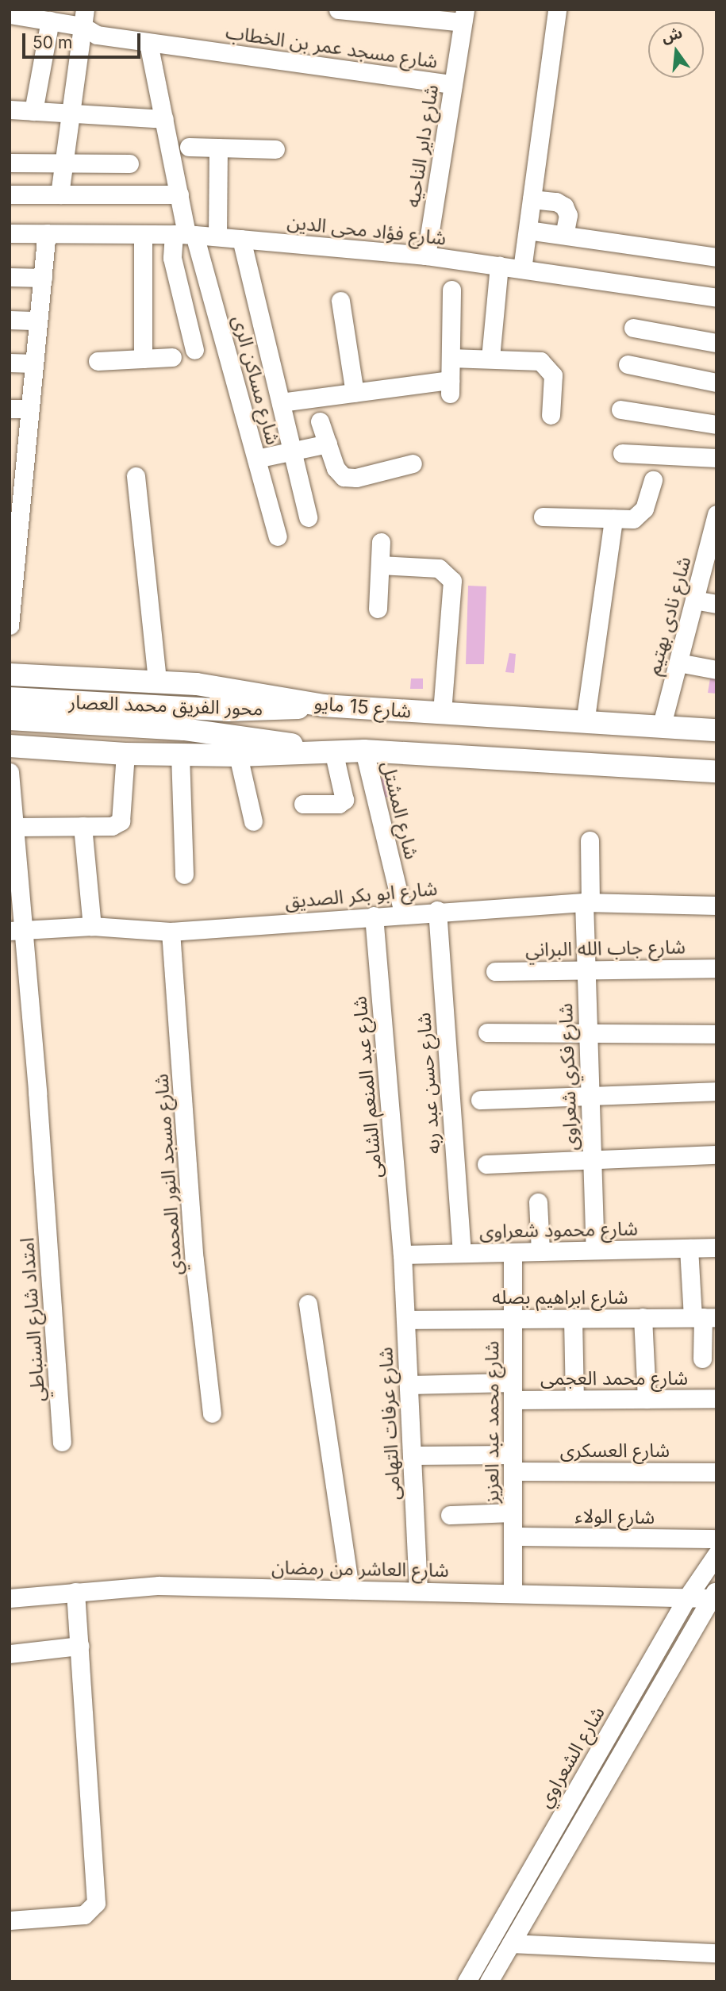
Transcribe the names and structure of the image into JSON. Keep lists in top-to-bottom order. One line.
{"streets":{"main road":["محور الفريق محمد العصار","شارع 15 مايو"],"street":["شارع مسجد عمر بن الخطاب","شارع داير الناحيه","شارع فؤاد محى الدين","شارع مساكن الرى","شارع نادى بهتيم","شارع المشتل","شارع ابو بكر الصديق","شارع جاب الله البراني","شارع فكري شعراوى","شارع حسن عبد ربه","شارع عبد المنعم الشامى","شارع مسجد النور المحمدي","شارع محمود شعراوى","شارع ابراهيم بصله","امتداد شارع السنباطي","شارع محمد العجمى","شارع محمد عبد العزيز","شارع عرفات التهامى","شارع العسكرى","شارع الولاء","شارع العاشر من رمضان","شارع الشعراوي"]},"crossings":[["شارع مسجد عمر بن الخطاب","شارع داير الناحيه"],["شارع داير الناحيه","شارع فؤاد محى الدين"],["شارع فؤاد محى الدين","شارع مساكن الرى"],["شارع نادى بهتيم","شارع 15 مايو"],["محور الفريق محمد العصار","شارع 15 مايو"],["شارع المشتل","شارع ابو بكر الصديق"],["شارع ابو بكر الصديق","شارع فكري شعراوى"],["شارع ابو بكر الصديق","شارع حسن عبد ربه"],["شارع ابو بكر الصديق","شارع عبد المنعم الشامى"],["شارع ابو بكر الصديق","شارع مسجد النور المحمدي"],["شارع ابو بكر الصديق","امتداد شارع السنباطي"],["شارع جاب الله البراني","شارع فكري شعراوى"],["شارع فكري شعراوى","شارع محمود شعراوى"],["شارع حسن عبد ربه","شارع محمود شعراوى"],["شارع عبد المنعم الشامى","شارع محمود شعراوى"],["شارع عبد المنعم الشامى","شارع عرفات التهامى"],["شارع محمود شعراوى","شارع محمد عبد العزيز"],["شارع محمود شعراوى","شارع عرفات التهامى"],["شارع ابراهيم بصله","شارع محمد عبد العزيز"],["شارع ابراهيم بصله","شارع عرفات التهامى"],["شارع محمد العجمى","شارع محمد عبد العزيز"],["شارع محمد العجمى","شارع عرفات التهامى"],["شارع محمد عبد العزيز","شارع العسكرى"],["شارع محمد عبد العزيز","شارع الولاء"],["شارع محمد عبد العزيز","شارع العاشر من رمضان"],["شارع عرفات التهامى","شارع العسكرى"],["شارع عرفات التهامى","شارع العاشر من رمضان"],["شارع العاشر من رمضان","شارع الشعراوي"]],"scale_bar":"50 m","north":"top"}
